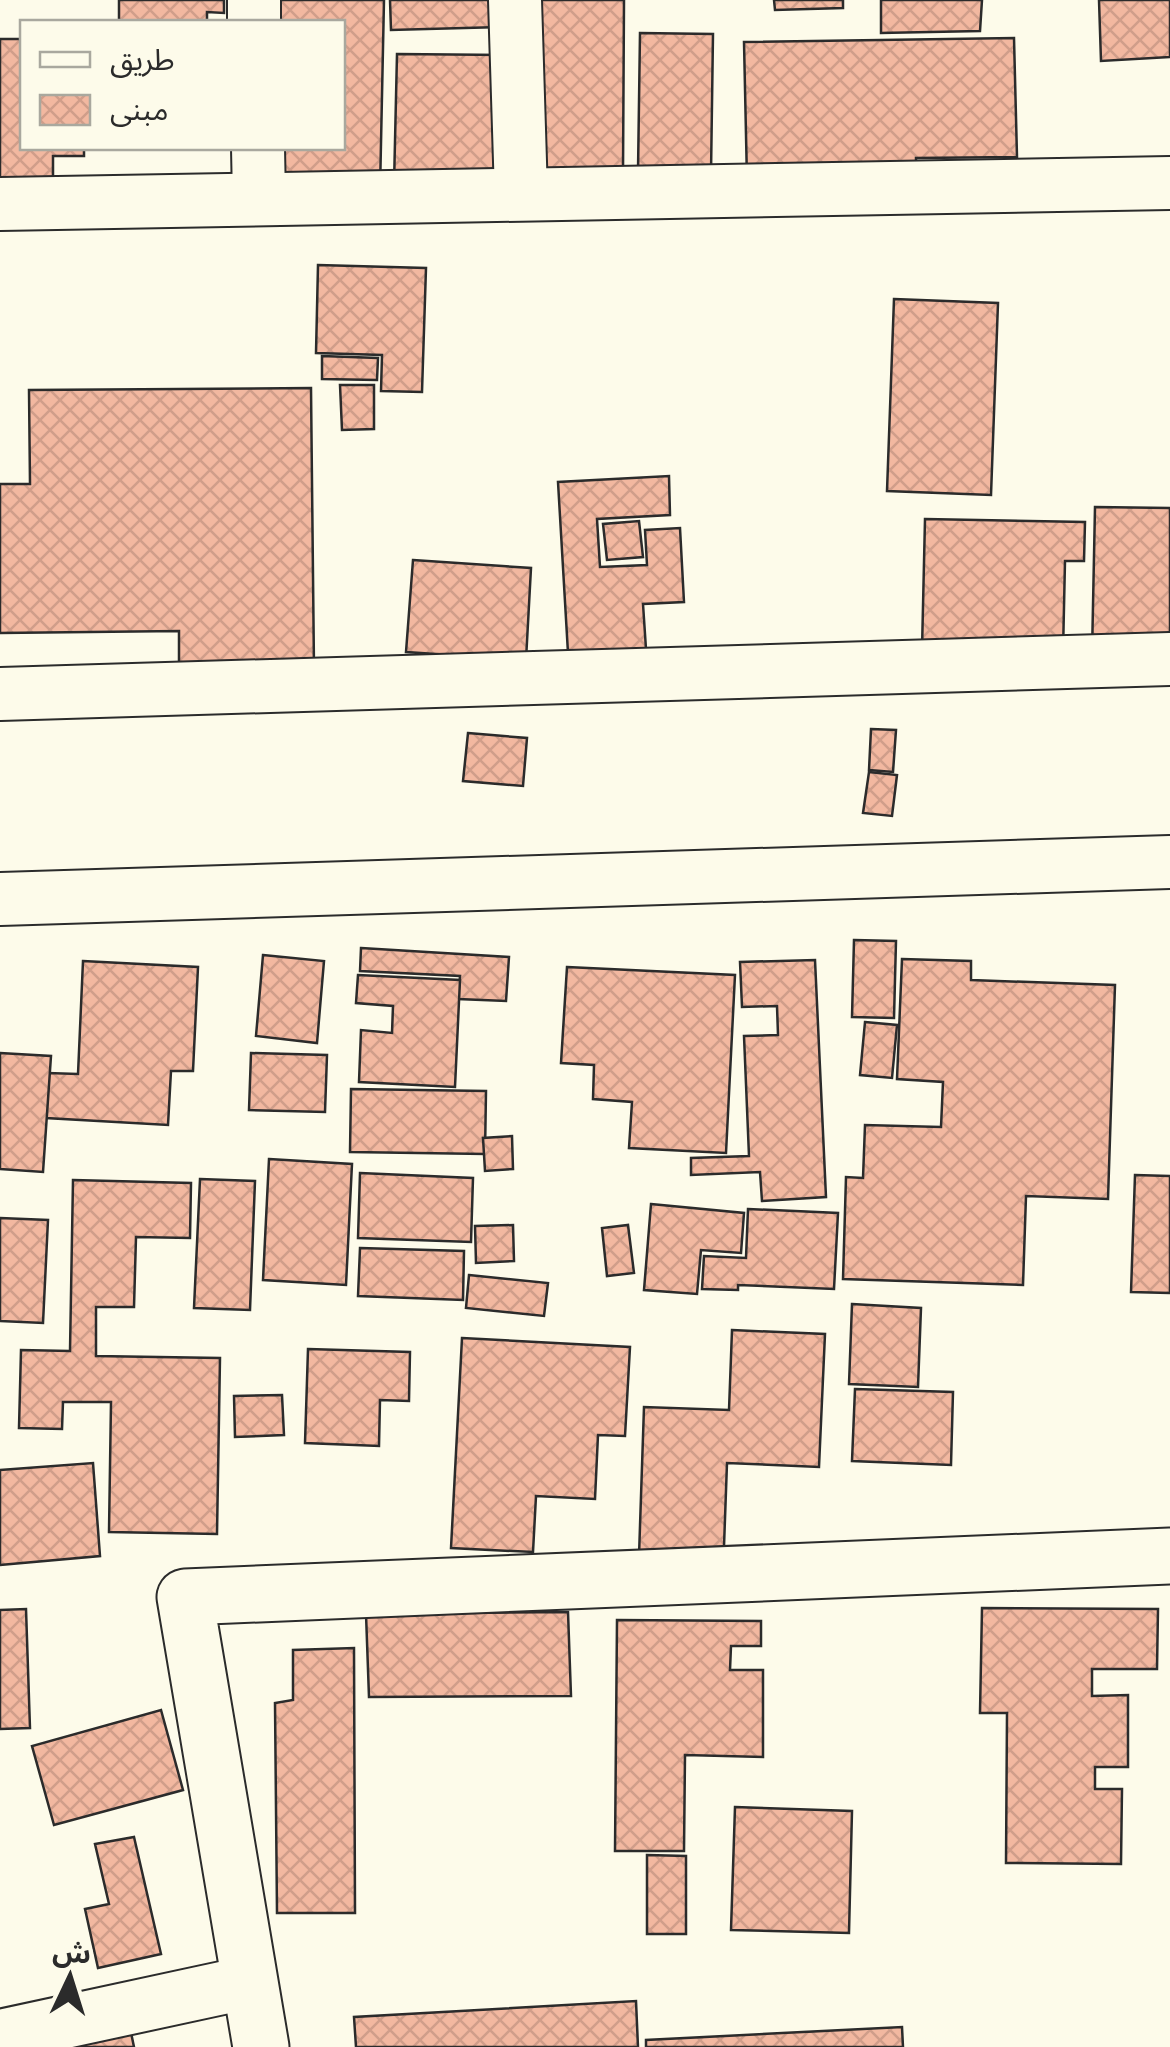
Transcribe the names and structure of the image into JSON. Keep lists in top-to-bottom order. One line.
{"legend":["طريق","مبنى"],"north":"top"}
